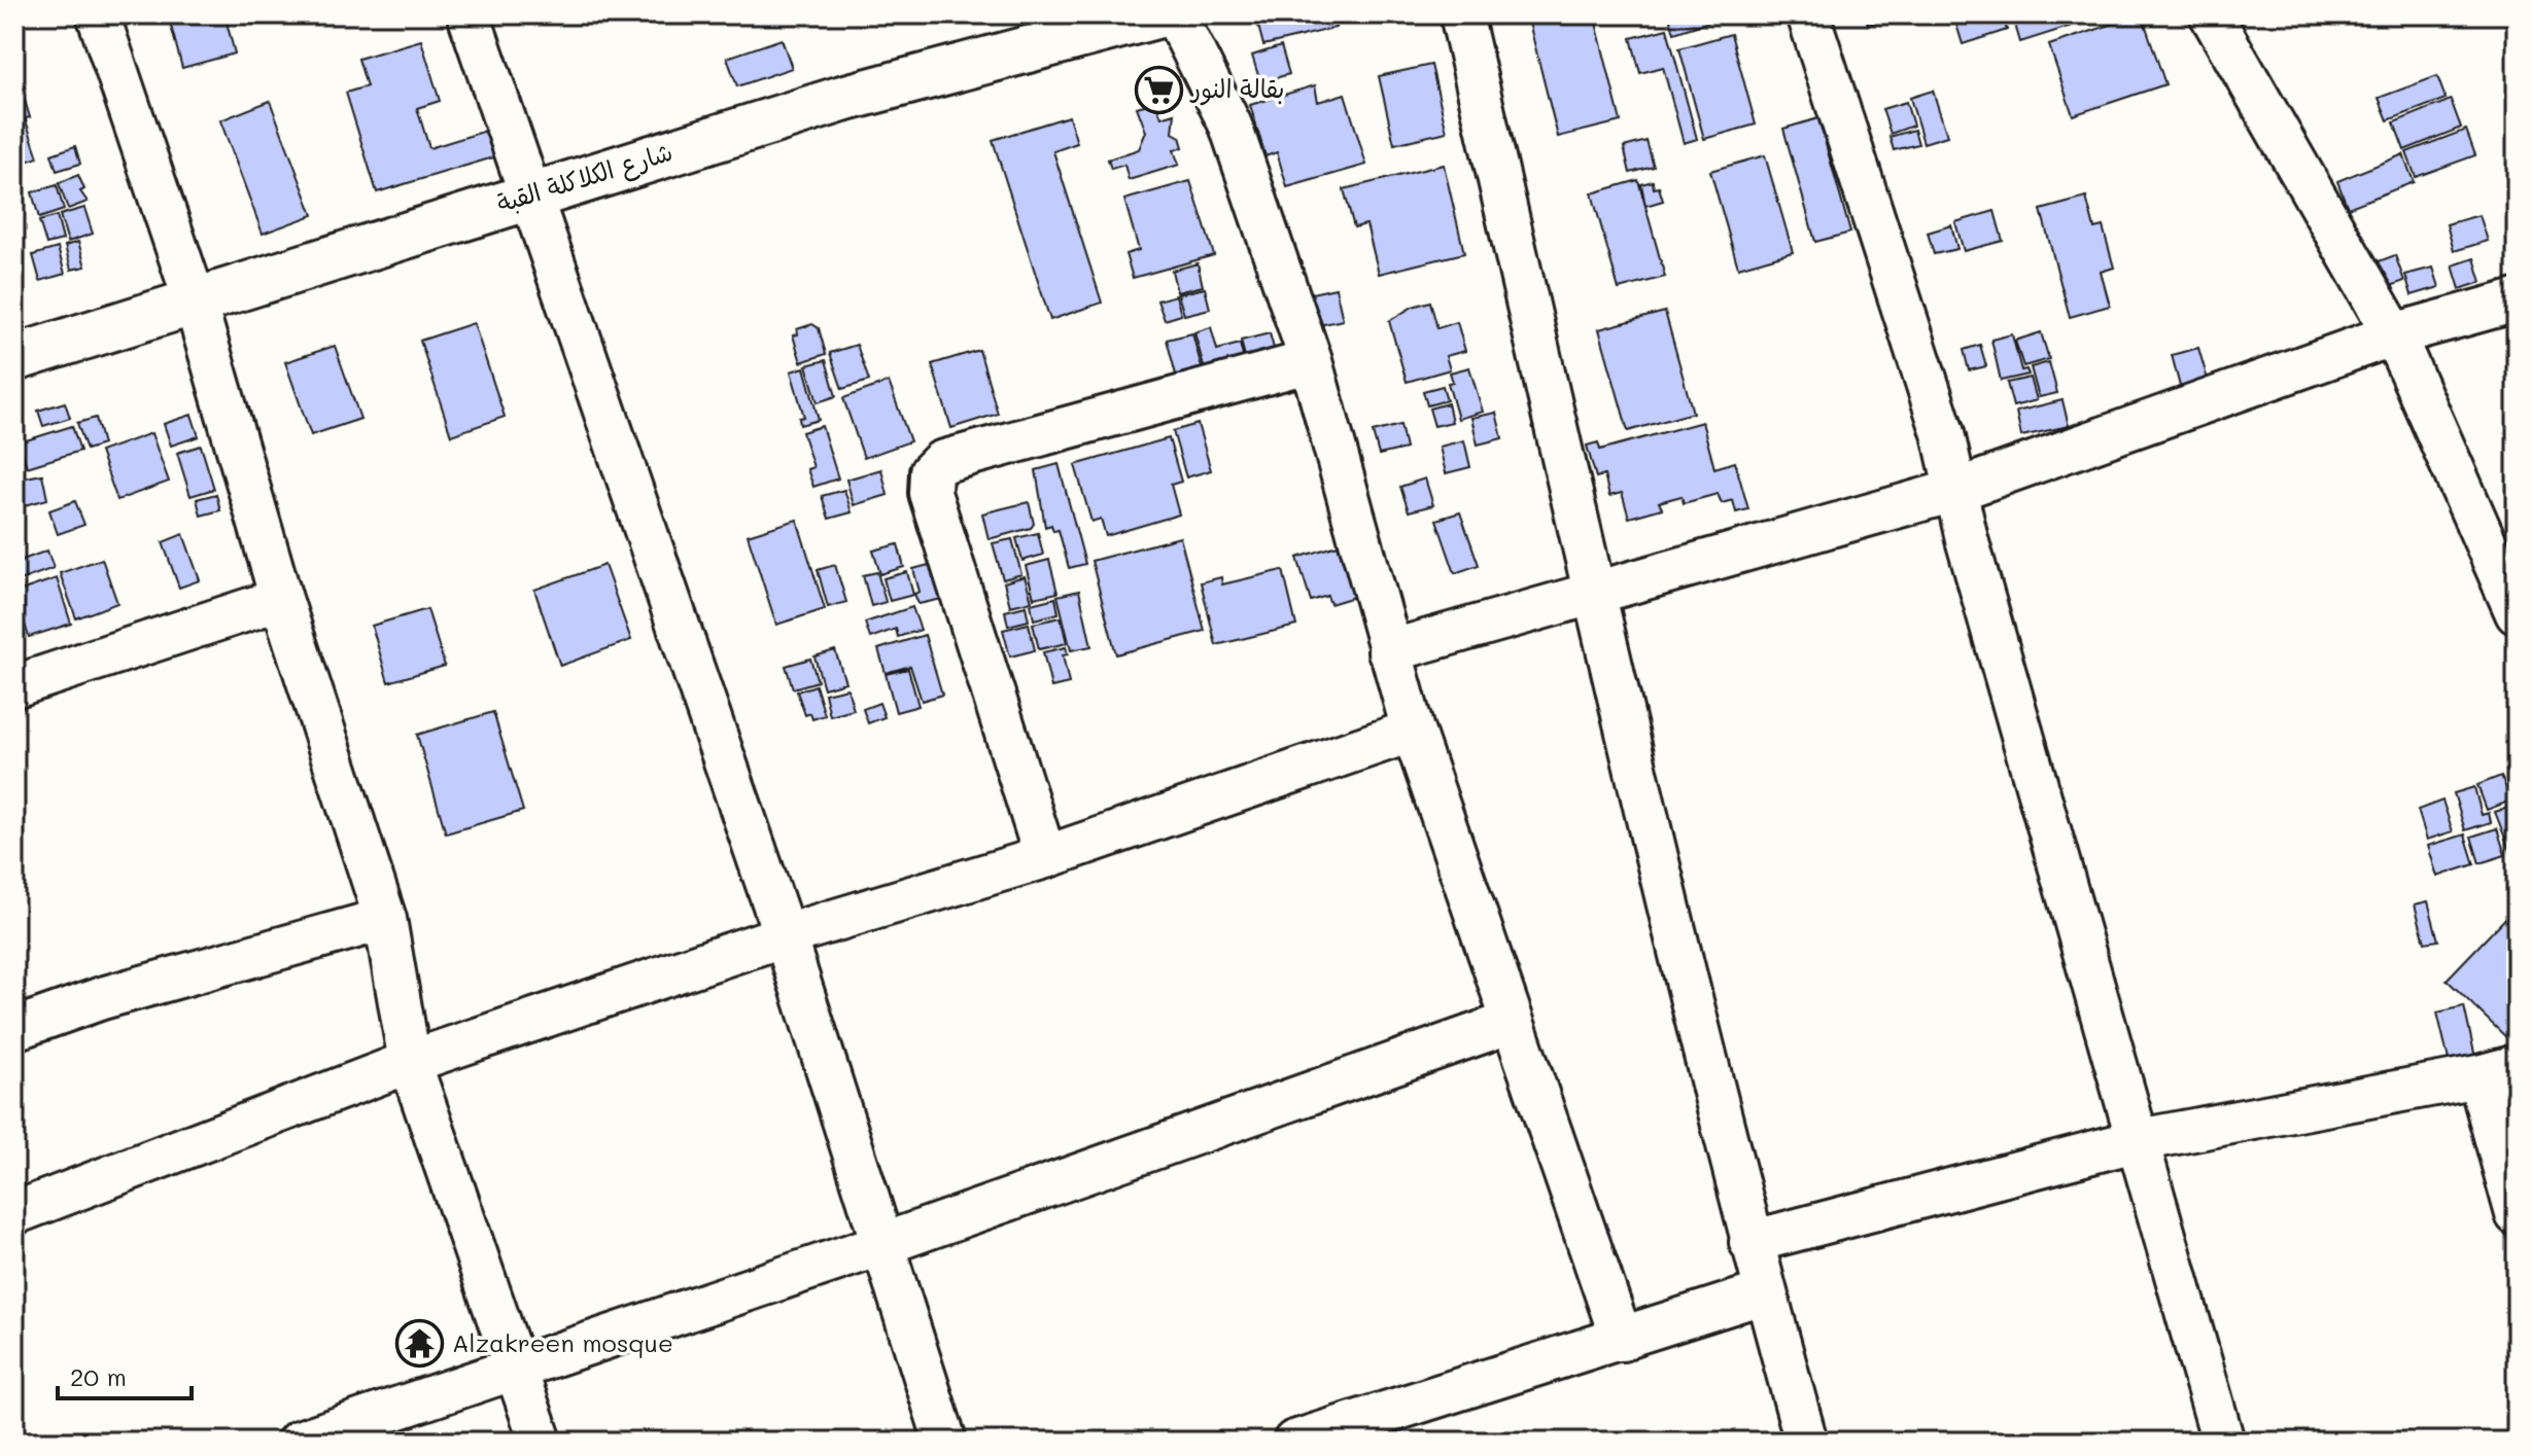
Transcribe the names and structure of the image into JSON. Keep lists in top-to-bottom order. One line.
{"streets":{"street":["شارع الكلاكلة القبة"]},"places":{"supermarket":["بقالة النور"],"temple":["Alzakreen mosque"]},"scale_bar":"20 m"}
